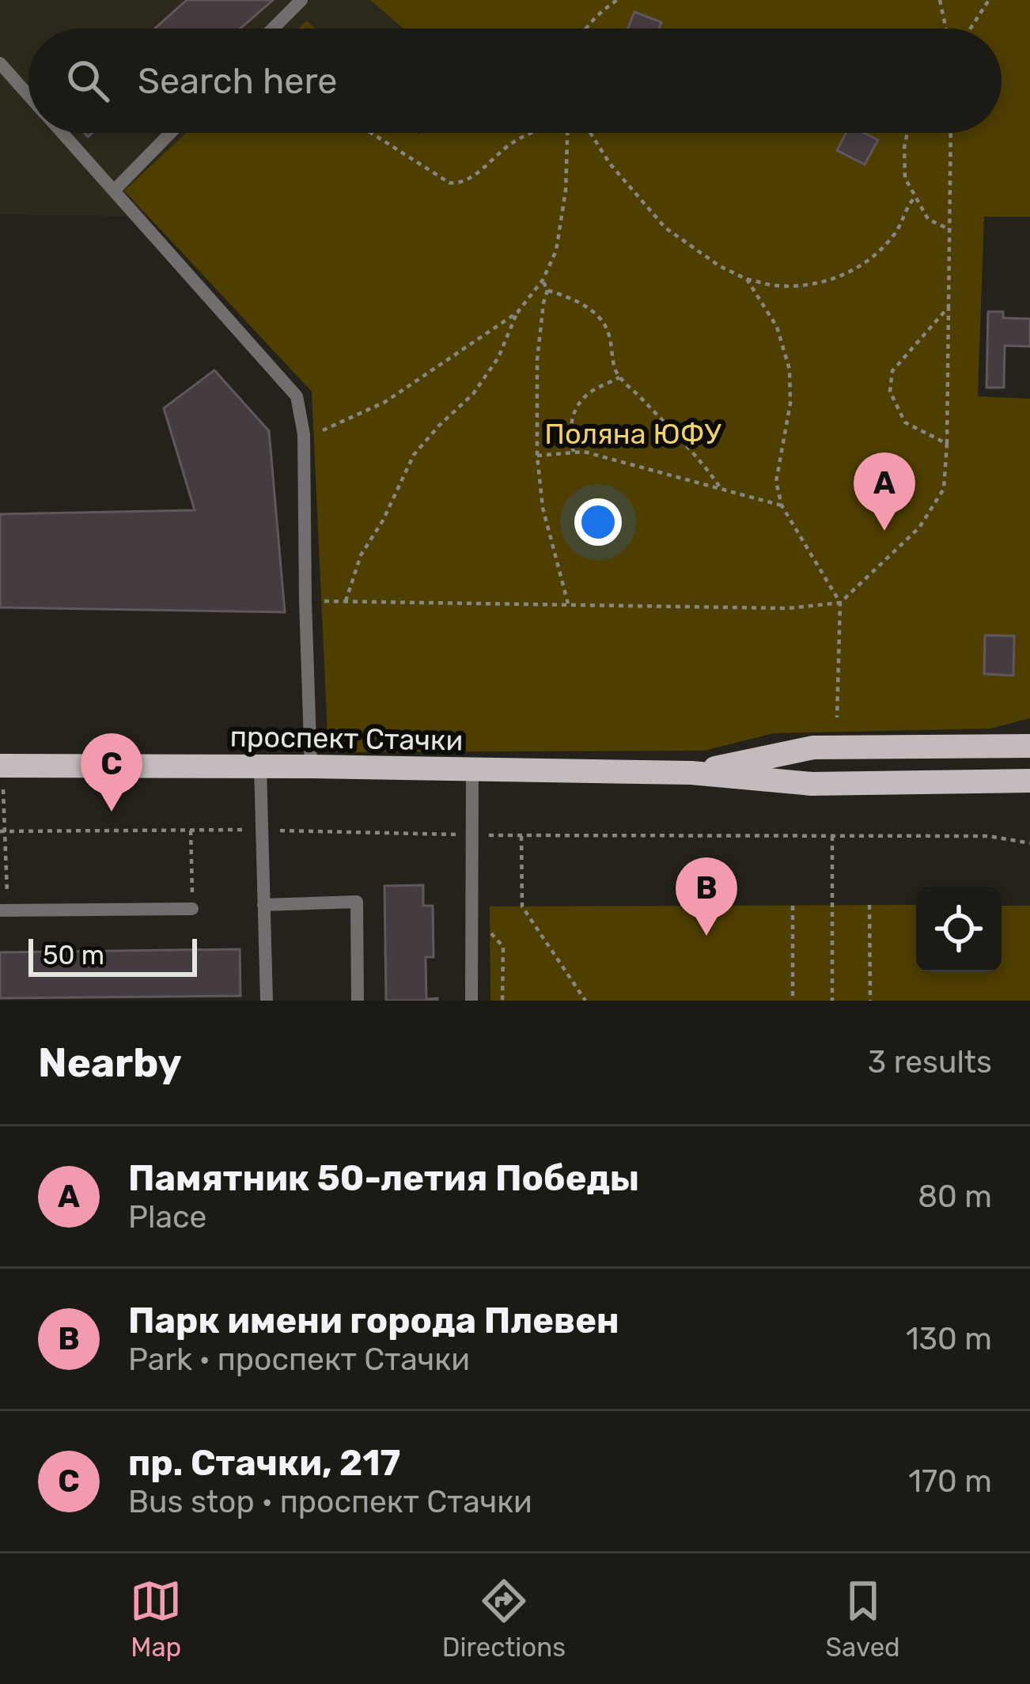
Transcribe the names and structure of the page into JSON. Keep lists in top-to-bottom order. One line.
{"streets":{"main road":["проспект Стачки"]},"parks":["Поляна ЮФУ"],"scale_bar":"50 m","page":{"search":"Search here","pins":["A","C","B"],"scale":"50 m","heading":["Nearby","3 results"],"list":[{"mark":"A","name":"Памятник 50-летия Победы","note":"Place","value":"80 m"},{"mark":"B","name":"Парк имени города Плевен","note":"Park · проспект Стачки","value":"130 m"},{"mark":"C","name":"пр. Стачки, 217","note":"Bus stop · проспект Стачки","value":"170 m"}],"nav":["Map","Directions","Saved"]}}
